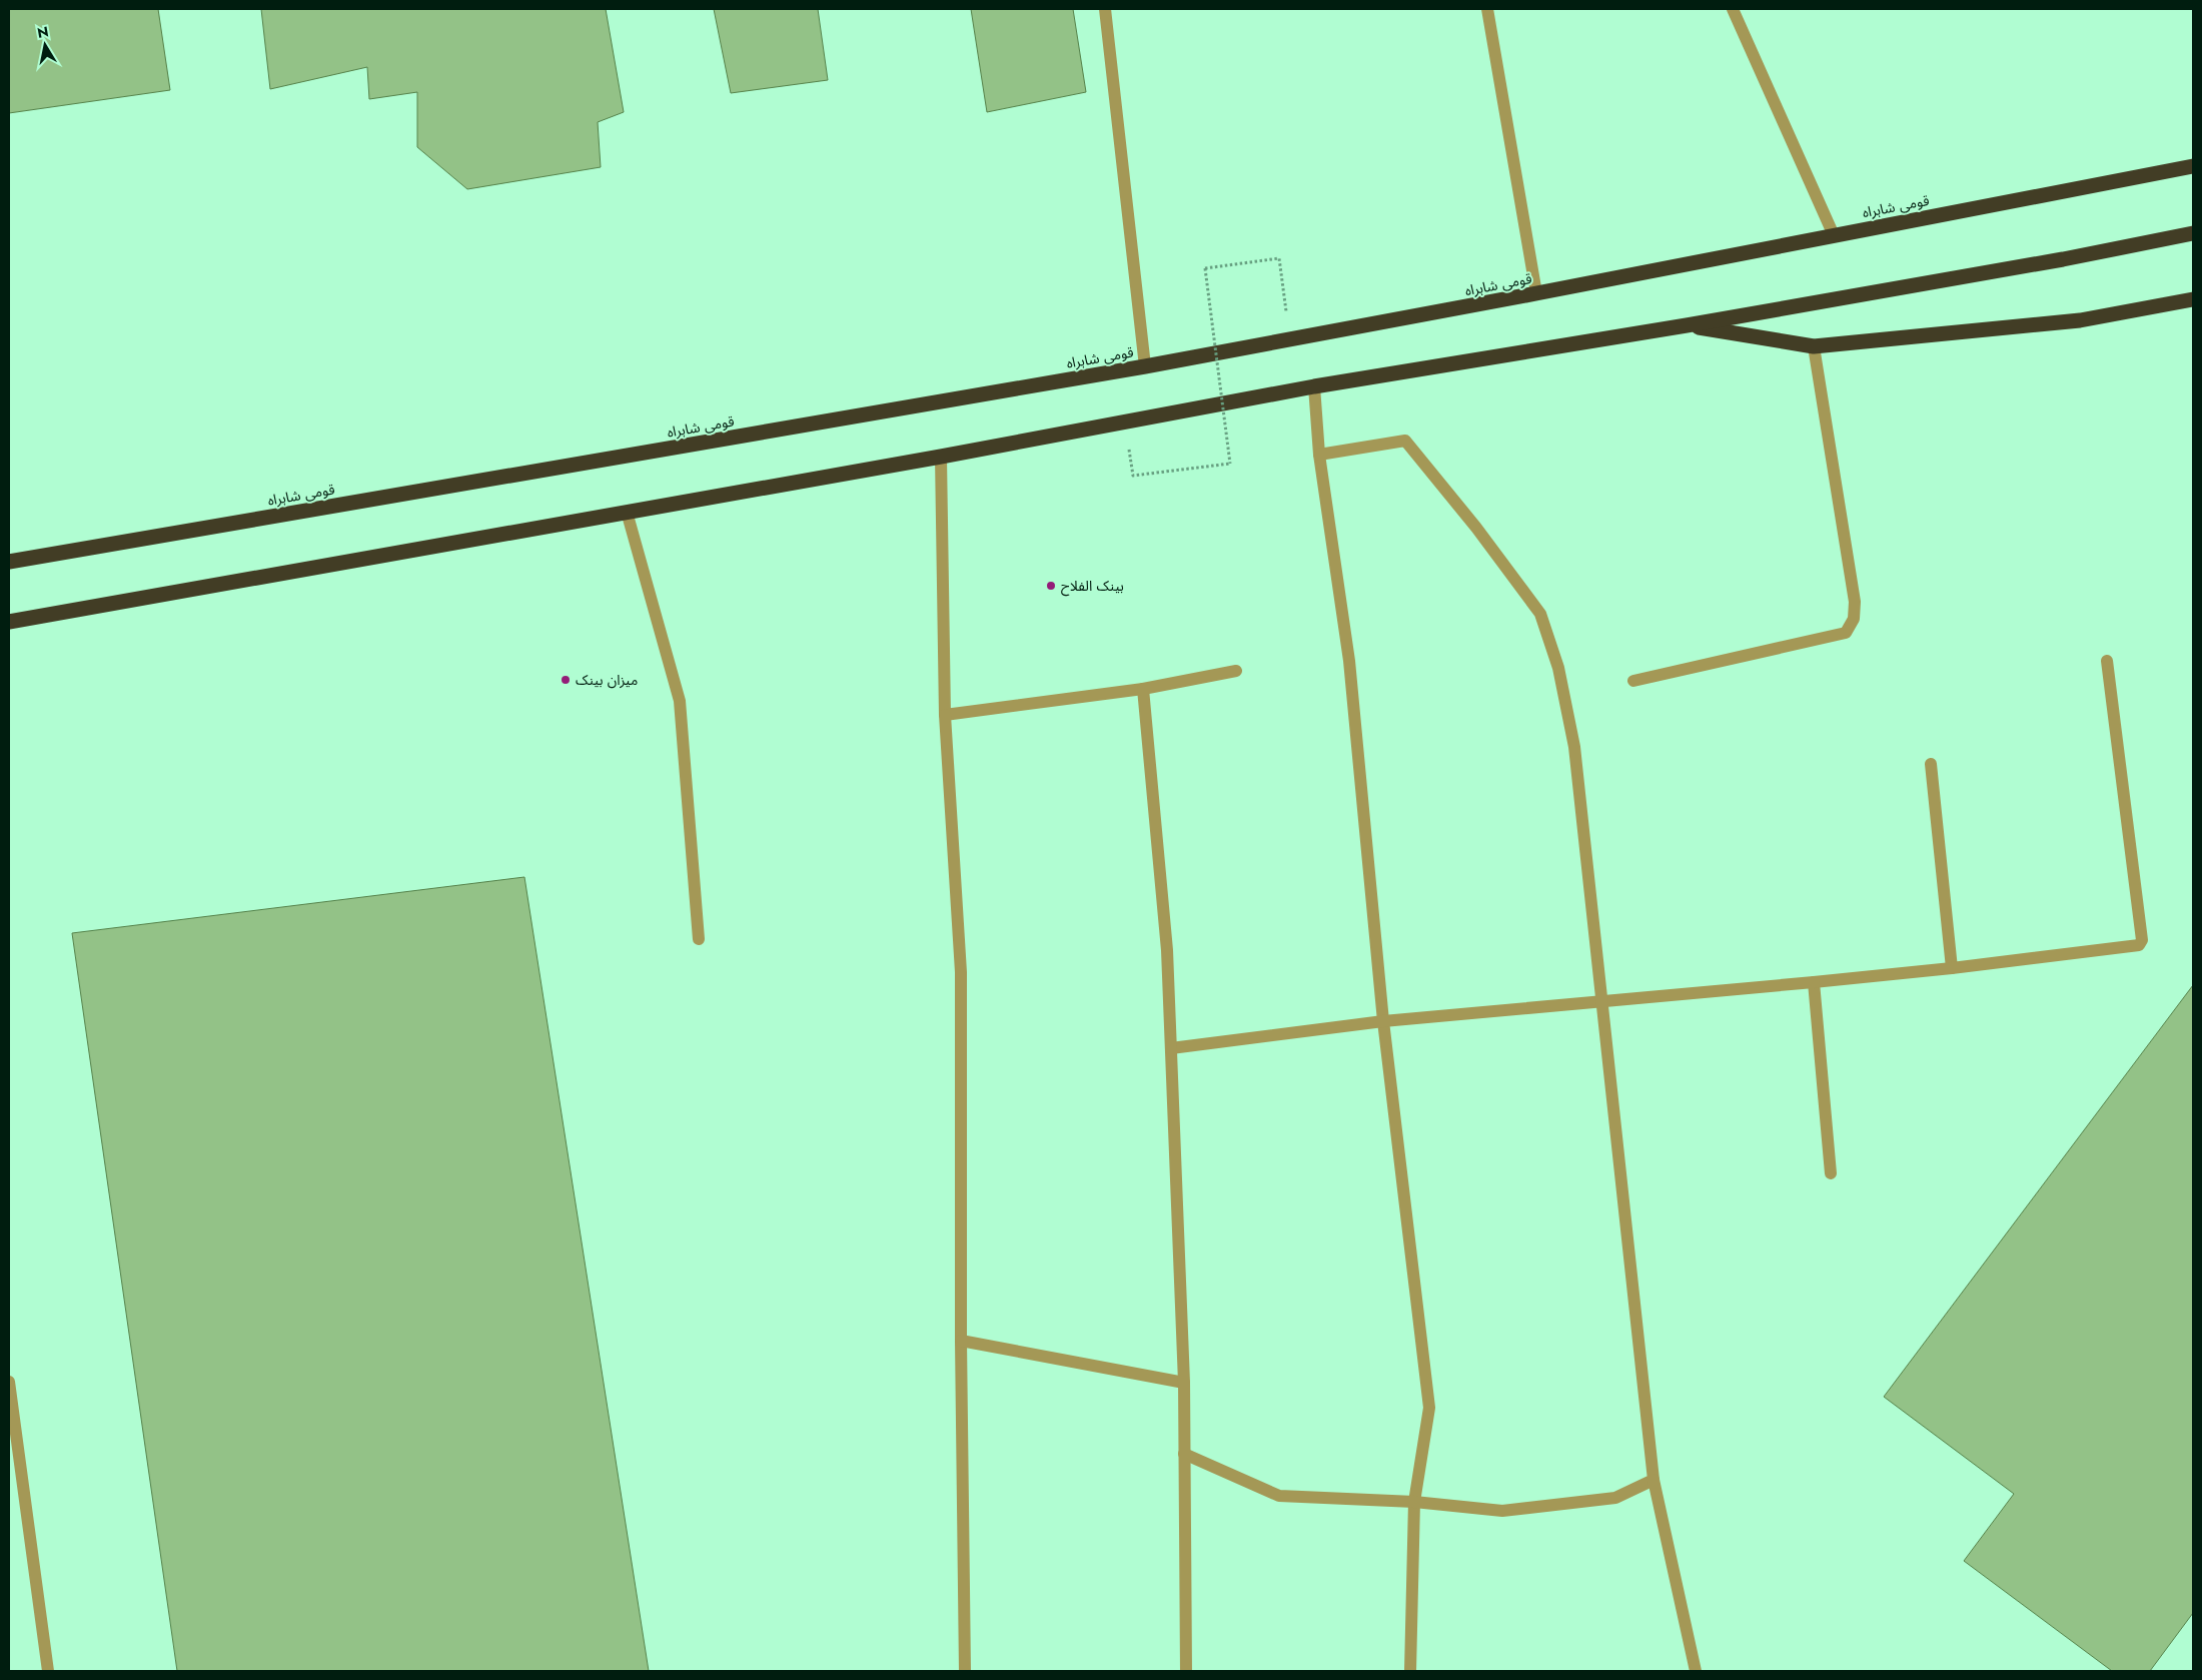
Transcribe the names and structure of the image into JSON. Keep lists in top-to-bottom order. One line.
{"streets":{"highway":["قومی شاہراہ"]},"places":["بینک الفلاح","میزان بینک"],"north":"top"}
